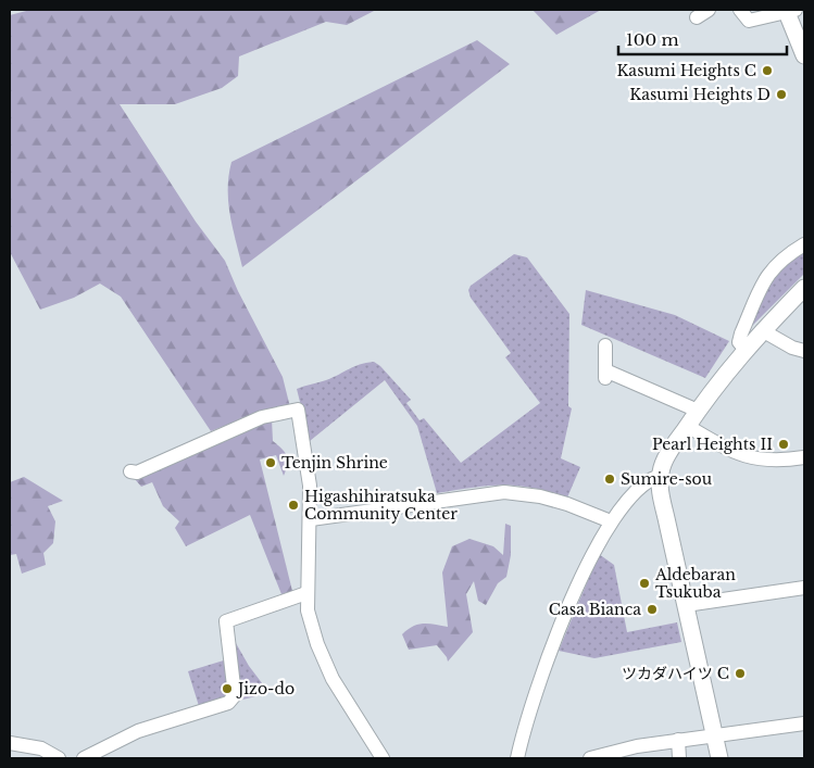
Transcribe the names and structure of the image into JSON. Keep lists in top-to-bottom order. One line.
{"places":["Kasumi Heights C","Kasumi Heights D","Pearl Heights II","Tenjin Shrine","Sumire-sou","Higashihiratsuka Community Center","Aldebaran Tsukuba","Casa Bianca","ツカダハイツ C","Jizo-do"],"scale_bar":"100 m"}
